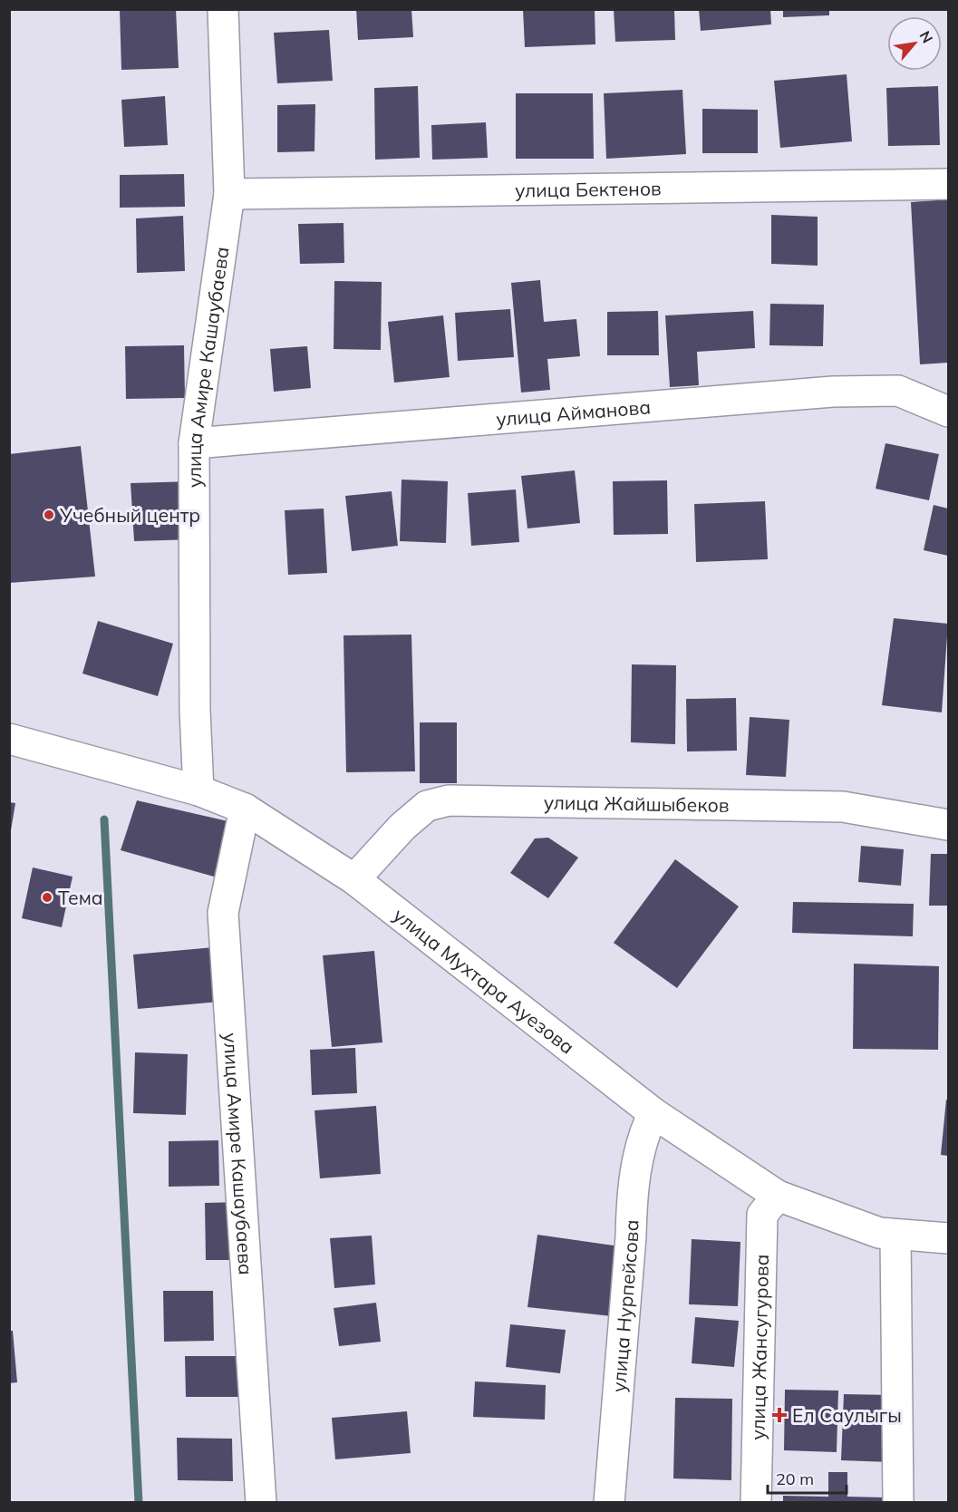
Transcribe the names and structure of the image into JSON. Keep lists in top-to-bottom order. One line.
{"streets":{"street":["улица Бектенов","улица Амире Кашаубаева","улица Айманова","улица Жайшыбеков","улица Мухтара Ауезова","улица Нурпейсова","улица Жансугурова"]},"crossings":[["улица Бектенов","улица Амире Кашаубаева"],["улица Амире Кашаубаева","улица Айманова"],["улица Амире Кашаубаева","улица Мухтара Ауезова"],["улица Жайшыбеков","улица Мухтара Ауезова"],["улица Мухтара Ауезова","улица Нурпейсова"],["улица Мухтара Ауезова","улица Жансугурова"]],"places":{"other":["Учебный центр","Тема"],"health":["Ел Саулыгы"]},"scale_bar":"20 m","north":"top right"}
